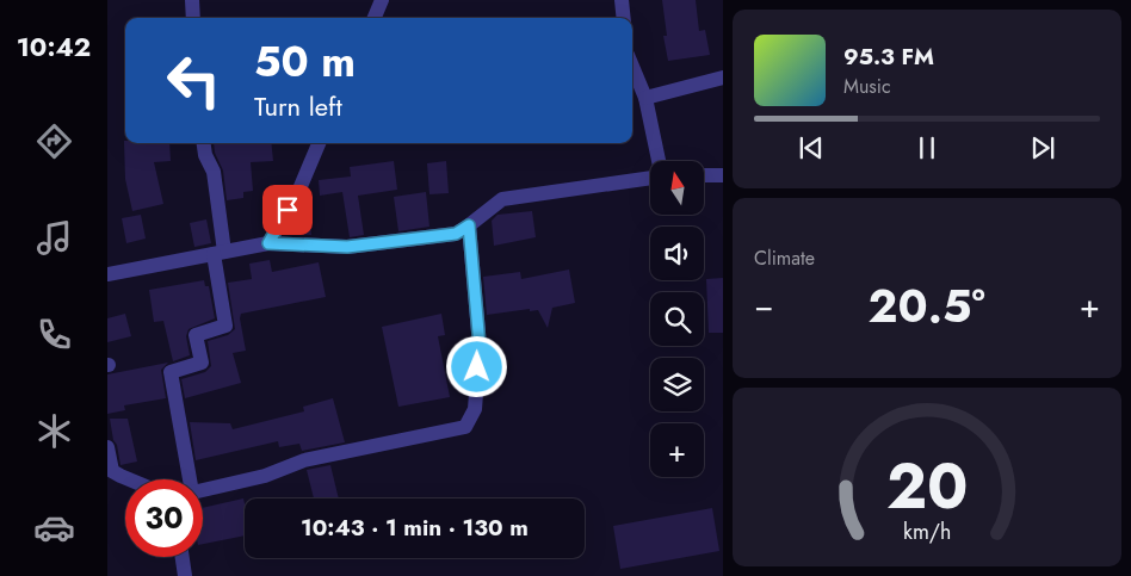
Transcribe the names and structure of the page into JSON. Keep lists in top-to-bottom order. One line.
{"north":"top","page":{"tabs":"10:42","turn":["50 m","Turn left"],"song":["95.3 FM","Music"],"map_buttons":"+","tile":"Climate","heat":["−","20.5°","+"],"limit":"30","trip":"10:43 · 1 min · 130 m","gauge":["20","km/h"]}}
